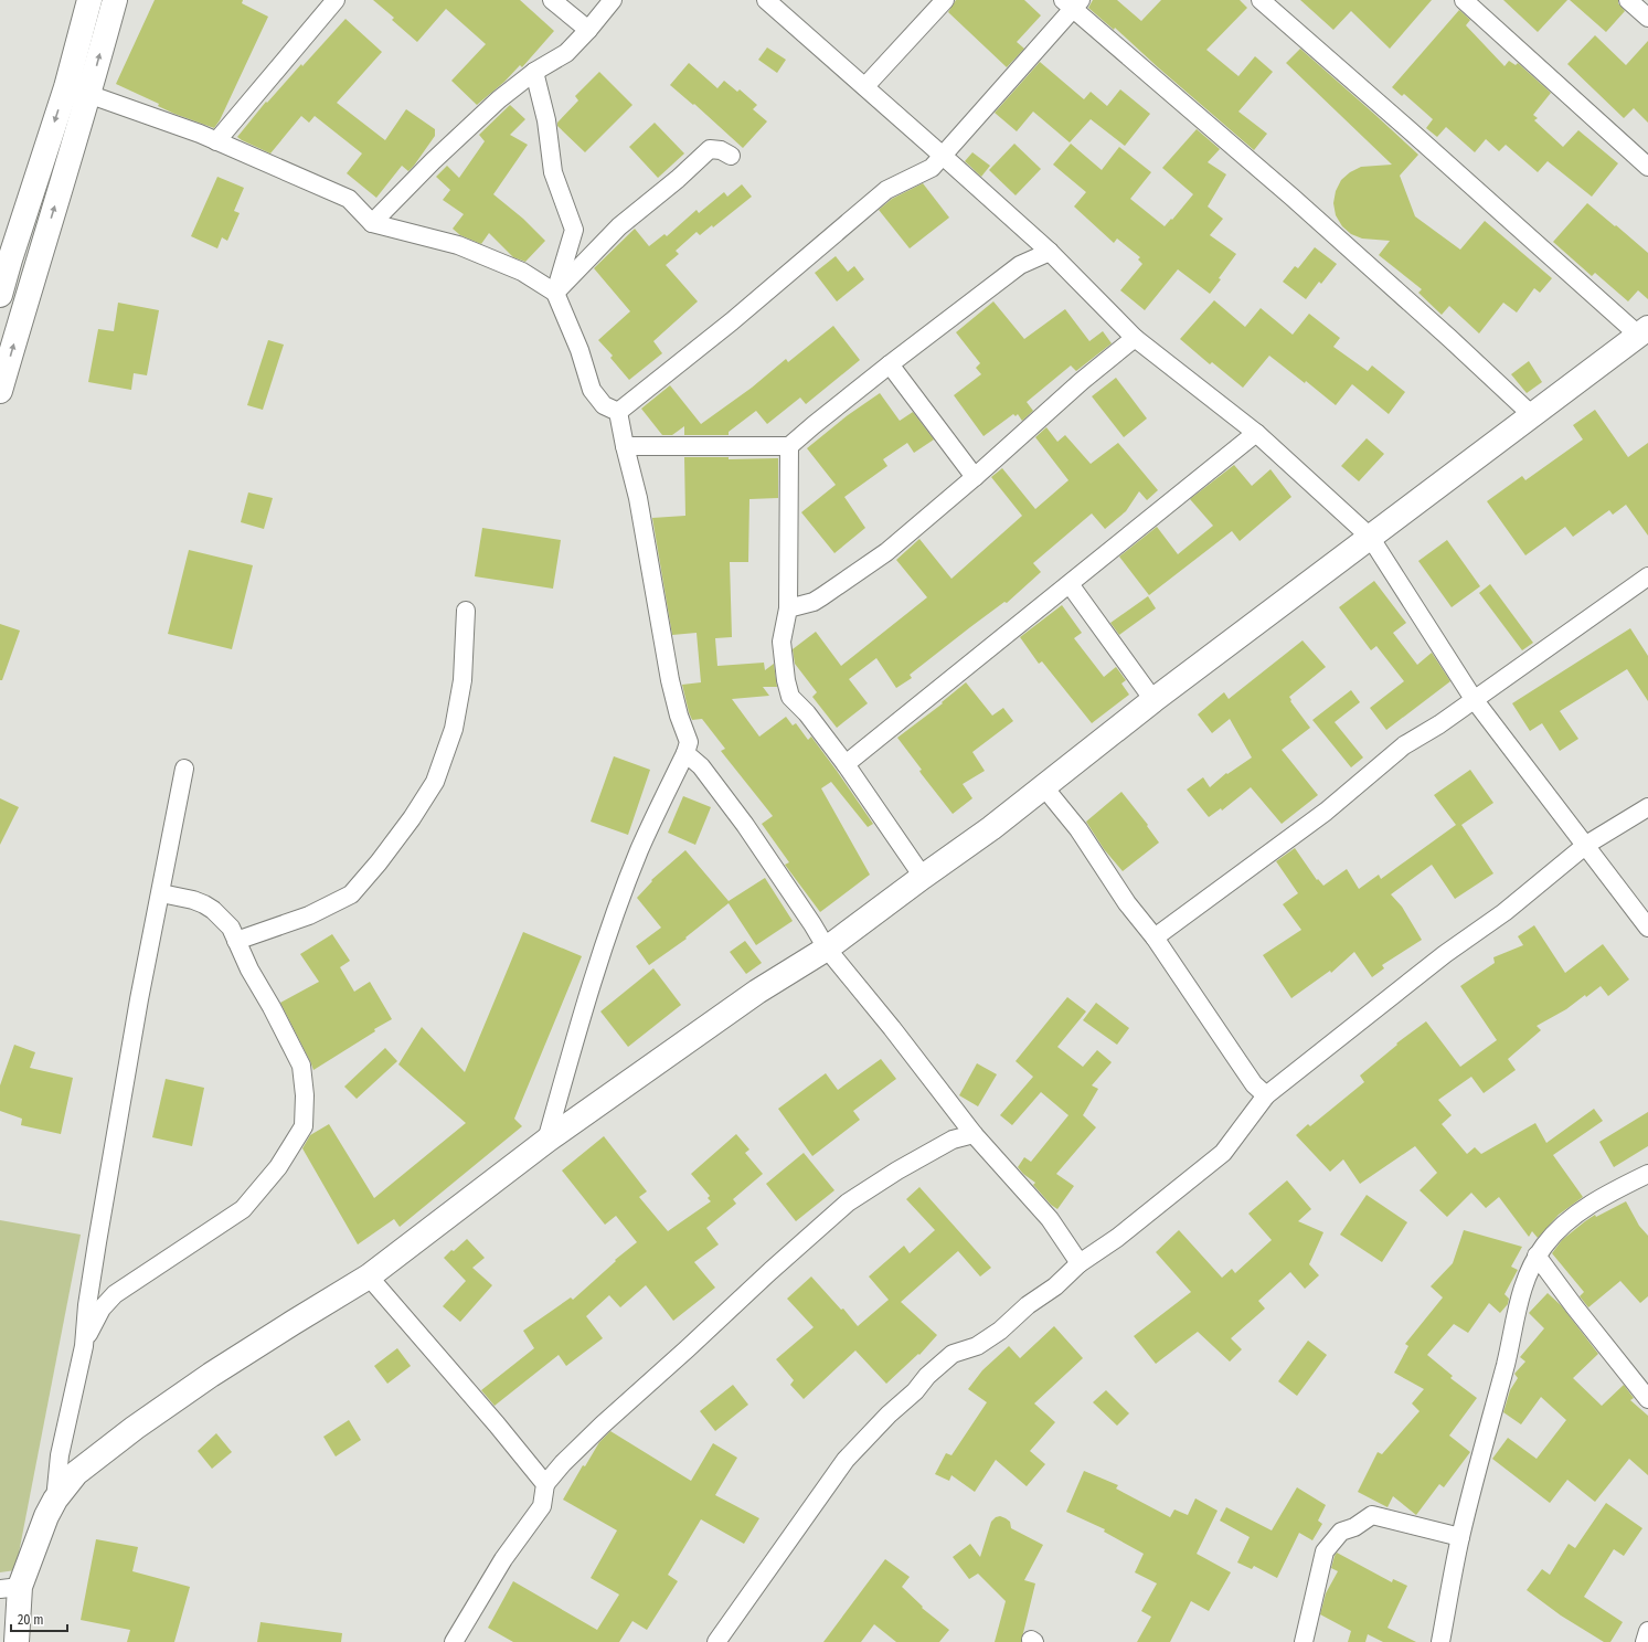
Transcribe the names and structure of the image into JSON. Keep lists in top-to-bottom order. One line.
{"scale_bar":"20 m"}
